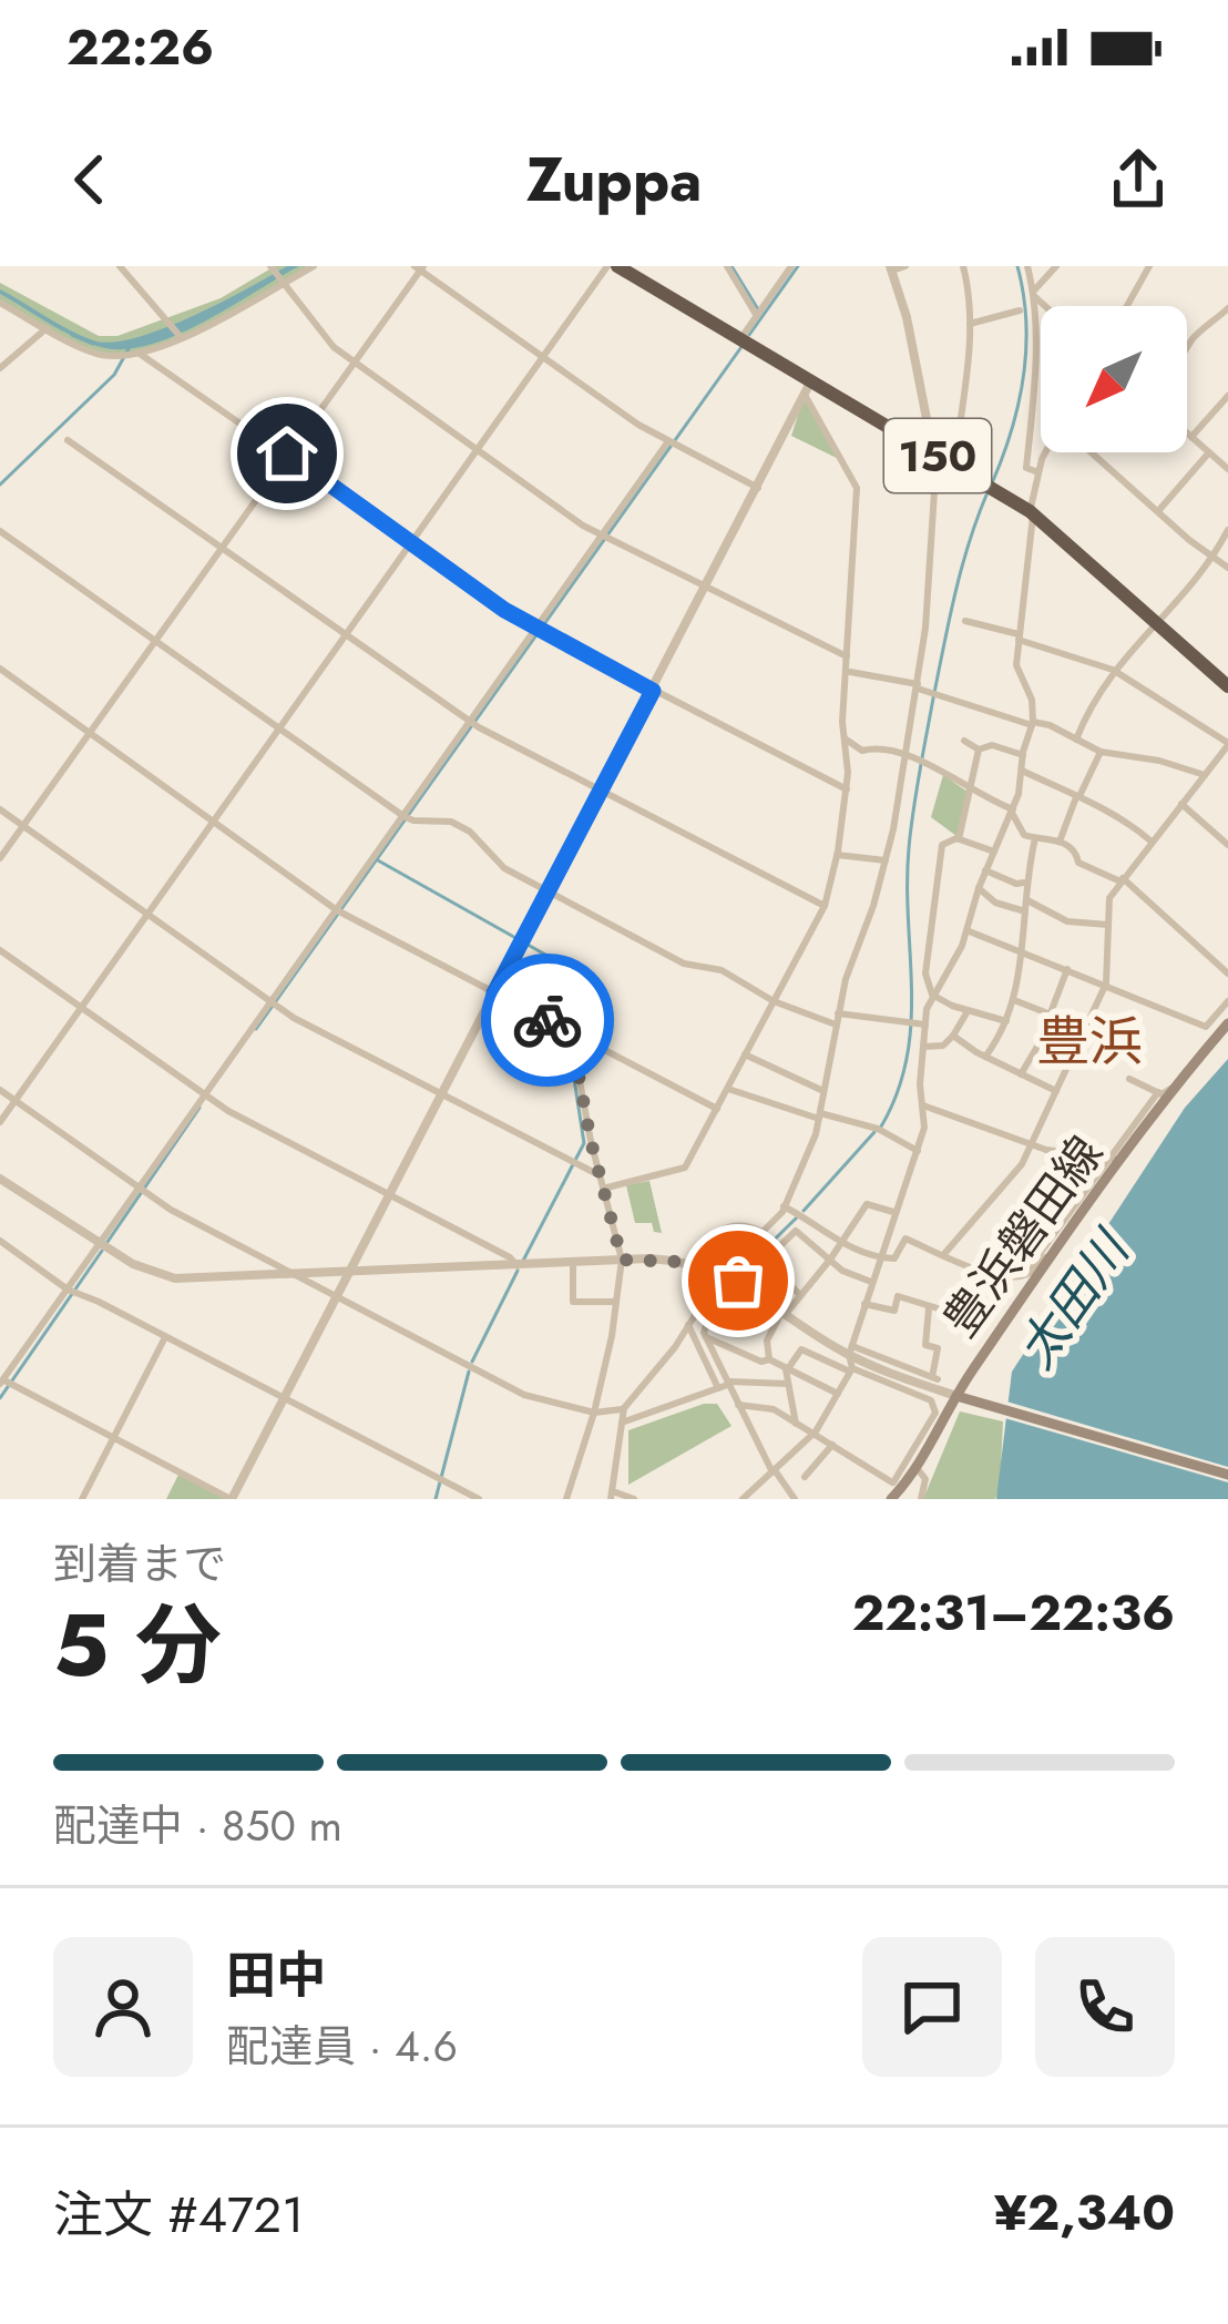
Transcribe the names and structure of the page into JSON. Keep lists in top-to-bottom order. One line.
{"streets":{"highway":["150"],"main road":["豊浜磐田線"]},"districts":["豊浜"],"water":["太田川"],"north":"bottom left","page":{"status":"22:26","header":"Zuppa","heading":["5 分","到着まで","22:31–22:36"],"panel":["田中","配達員 · 4.6","注文 #4721","¥2,340"],"bar":"配達中 · 850 m"}}
